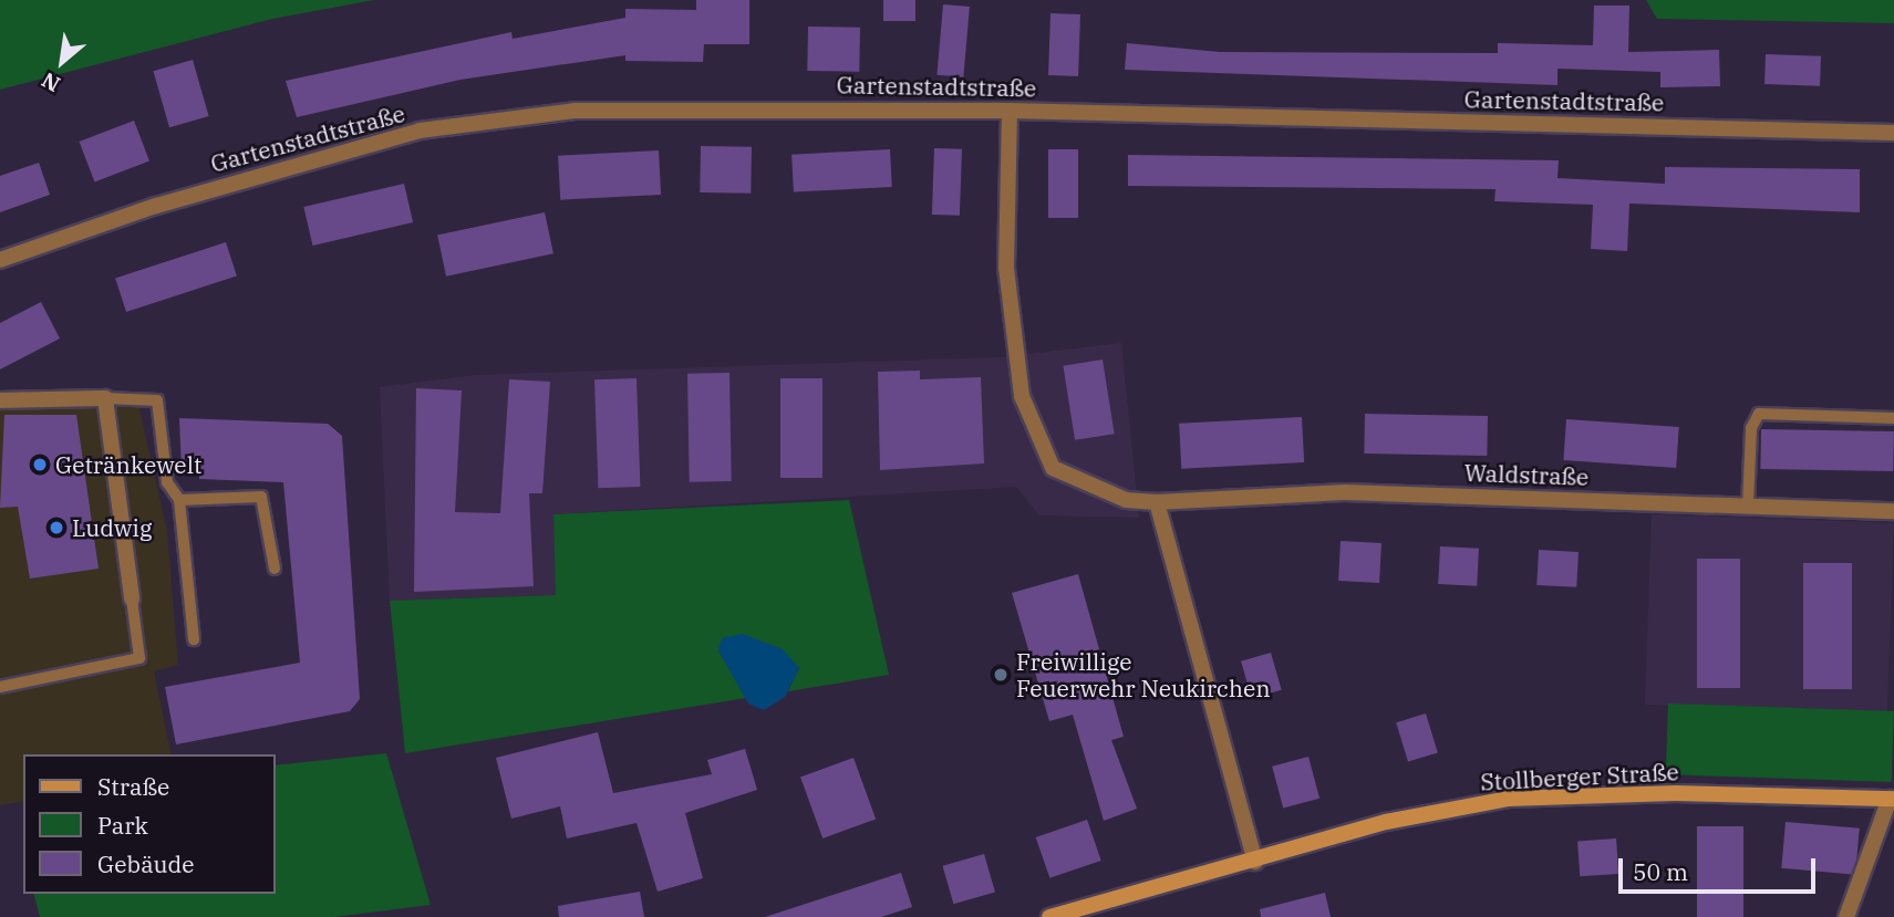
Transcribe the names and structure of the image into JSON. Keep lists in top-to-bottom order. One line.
{"streets":{"main road":["Stollberger Straße"],"street":["Gartenstadtstraße","Waldstraße"]},"crossings":[["Gartenstadtstraße","Waldstraße"]],"places":["Getränkewelt","Ludwig","Freiwillige Feuerwehr Neukirchen"],"legend":["Straße","Park","Gebäude"],"scale_bar":"50 m","north":"bottom left"}
